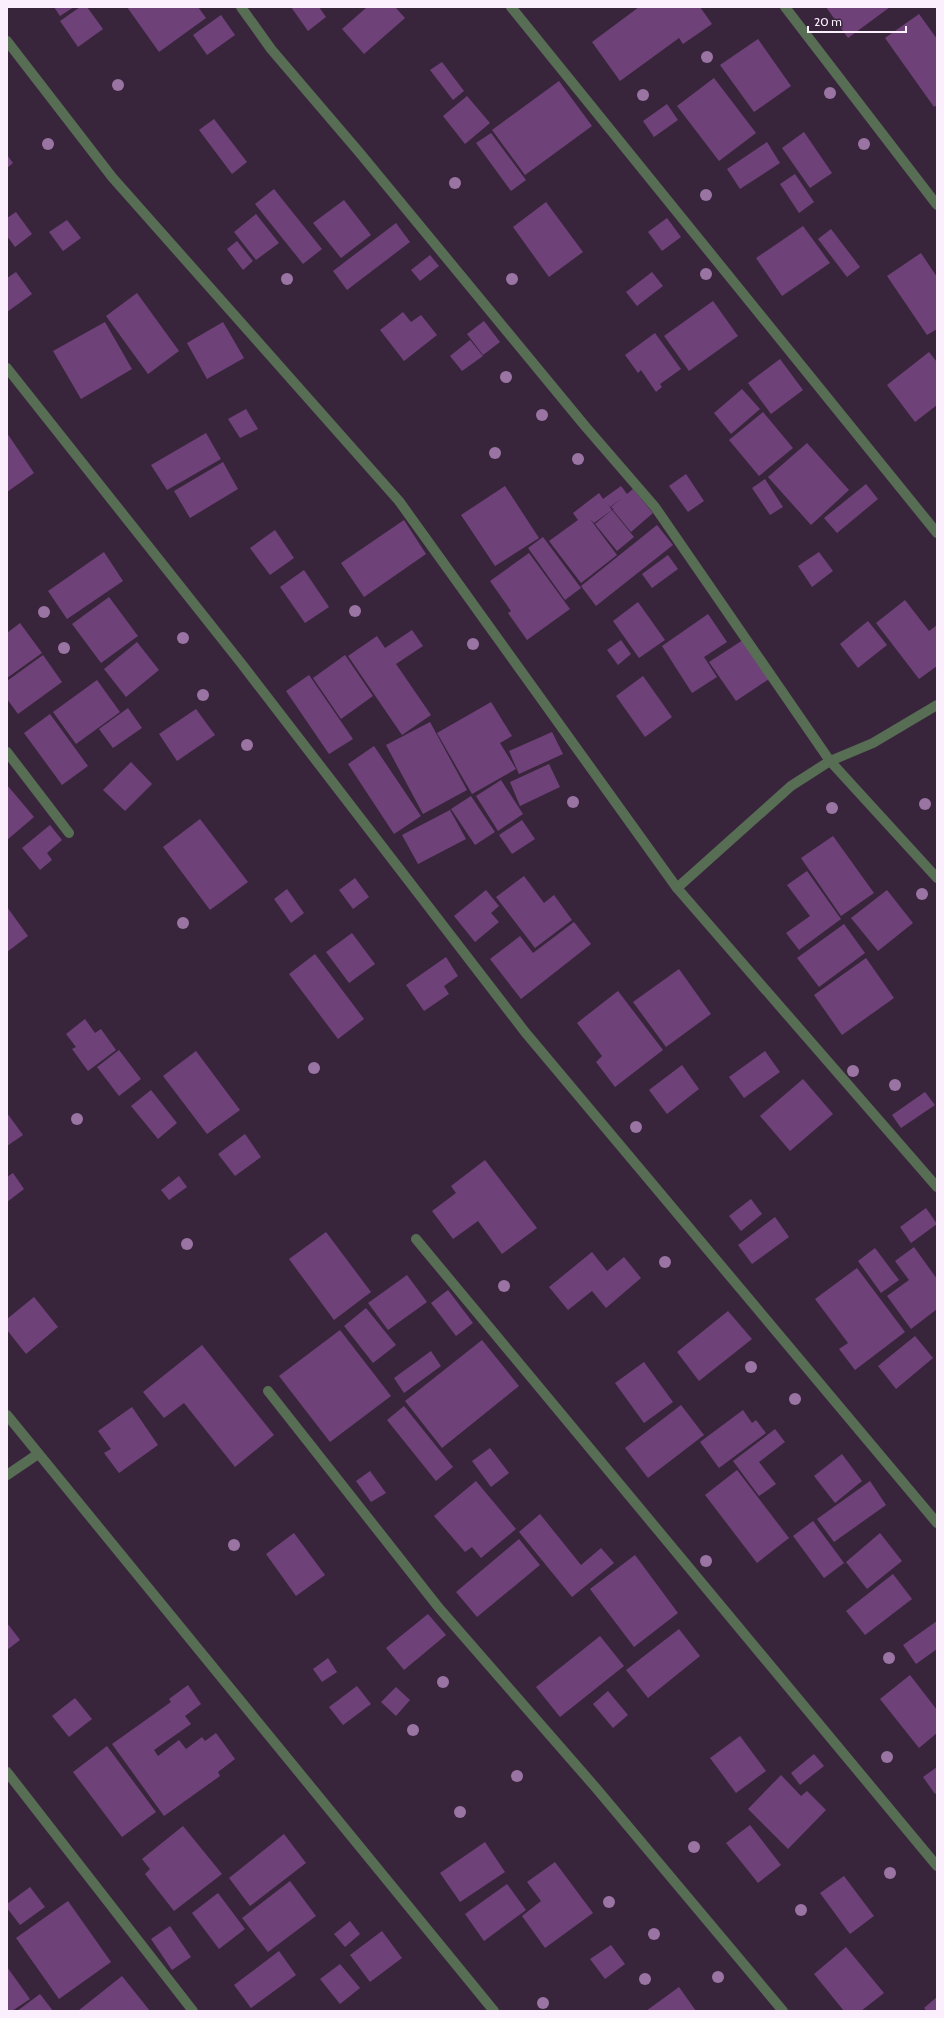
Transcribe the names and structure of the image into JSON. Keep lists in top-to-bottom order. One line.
{"scale_bar":"20 m"}
